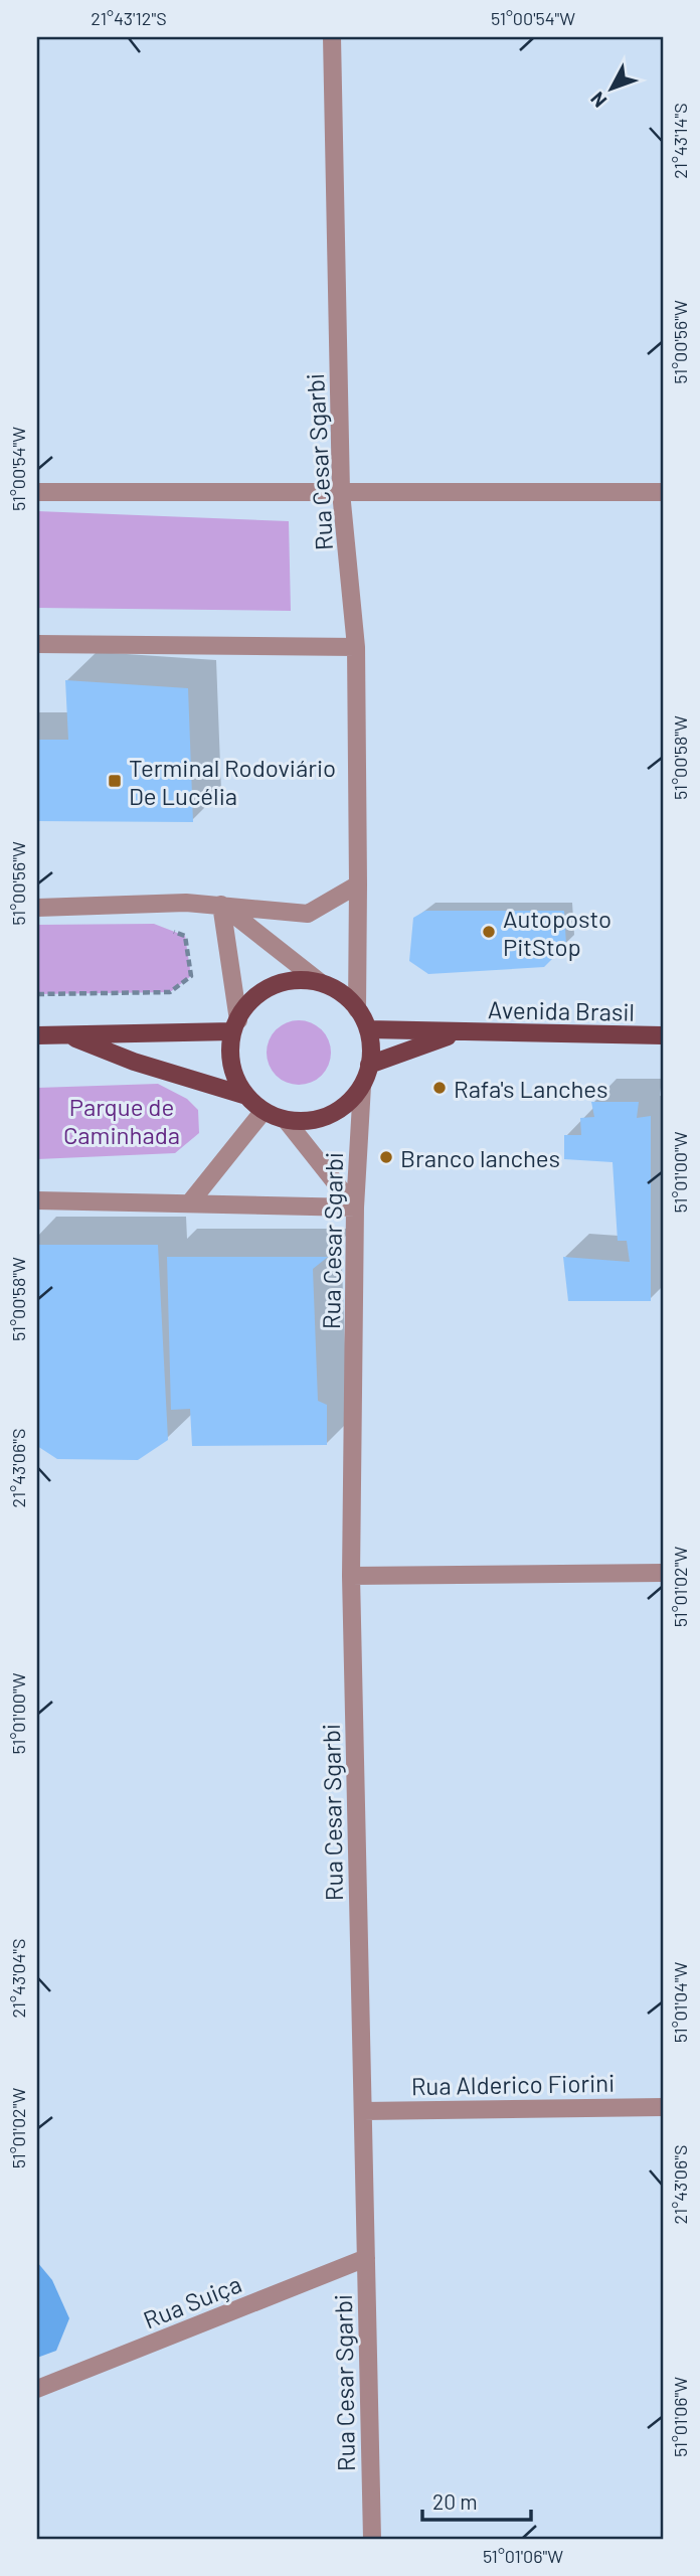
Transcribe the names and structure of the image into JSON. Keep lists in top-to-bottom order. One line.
{"streets":{"main road":["Avenida Brasil"],"street":["Rua Cesar Sgarbi","Rua Alderico Fiorini","Rua Suiça"]},"crossings":[["Rua Cesar Sgarbi","Avenida Brasil"],["Rua Cesar Sgarbi","Rua Alderico Fiorini"],["Rua Cesar Sgarbi","Rua Suiça"]],"parks":["Parque de Caminhada"],"places":{"transit":["Terminal Rodoviário De Lucélia"],"other":["Autoposto PitStop","Rafa's Lanches","Branco lanches"]},"scale_bar":"20 m","north":"bottom left","coordinates":["21°43'12\"S","51°00'54\"W","21°43'14\"S","51°00'56\"W","51°00'58\"W","51°01'00\"W","21°43'06\"S","51°01'02\"W","21°43'04\"S","51°01'04\"W","51°01'06\"W"]}
